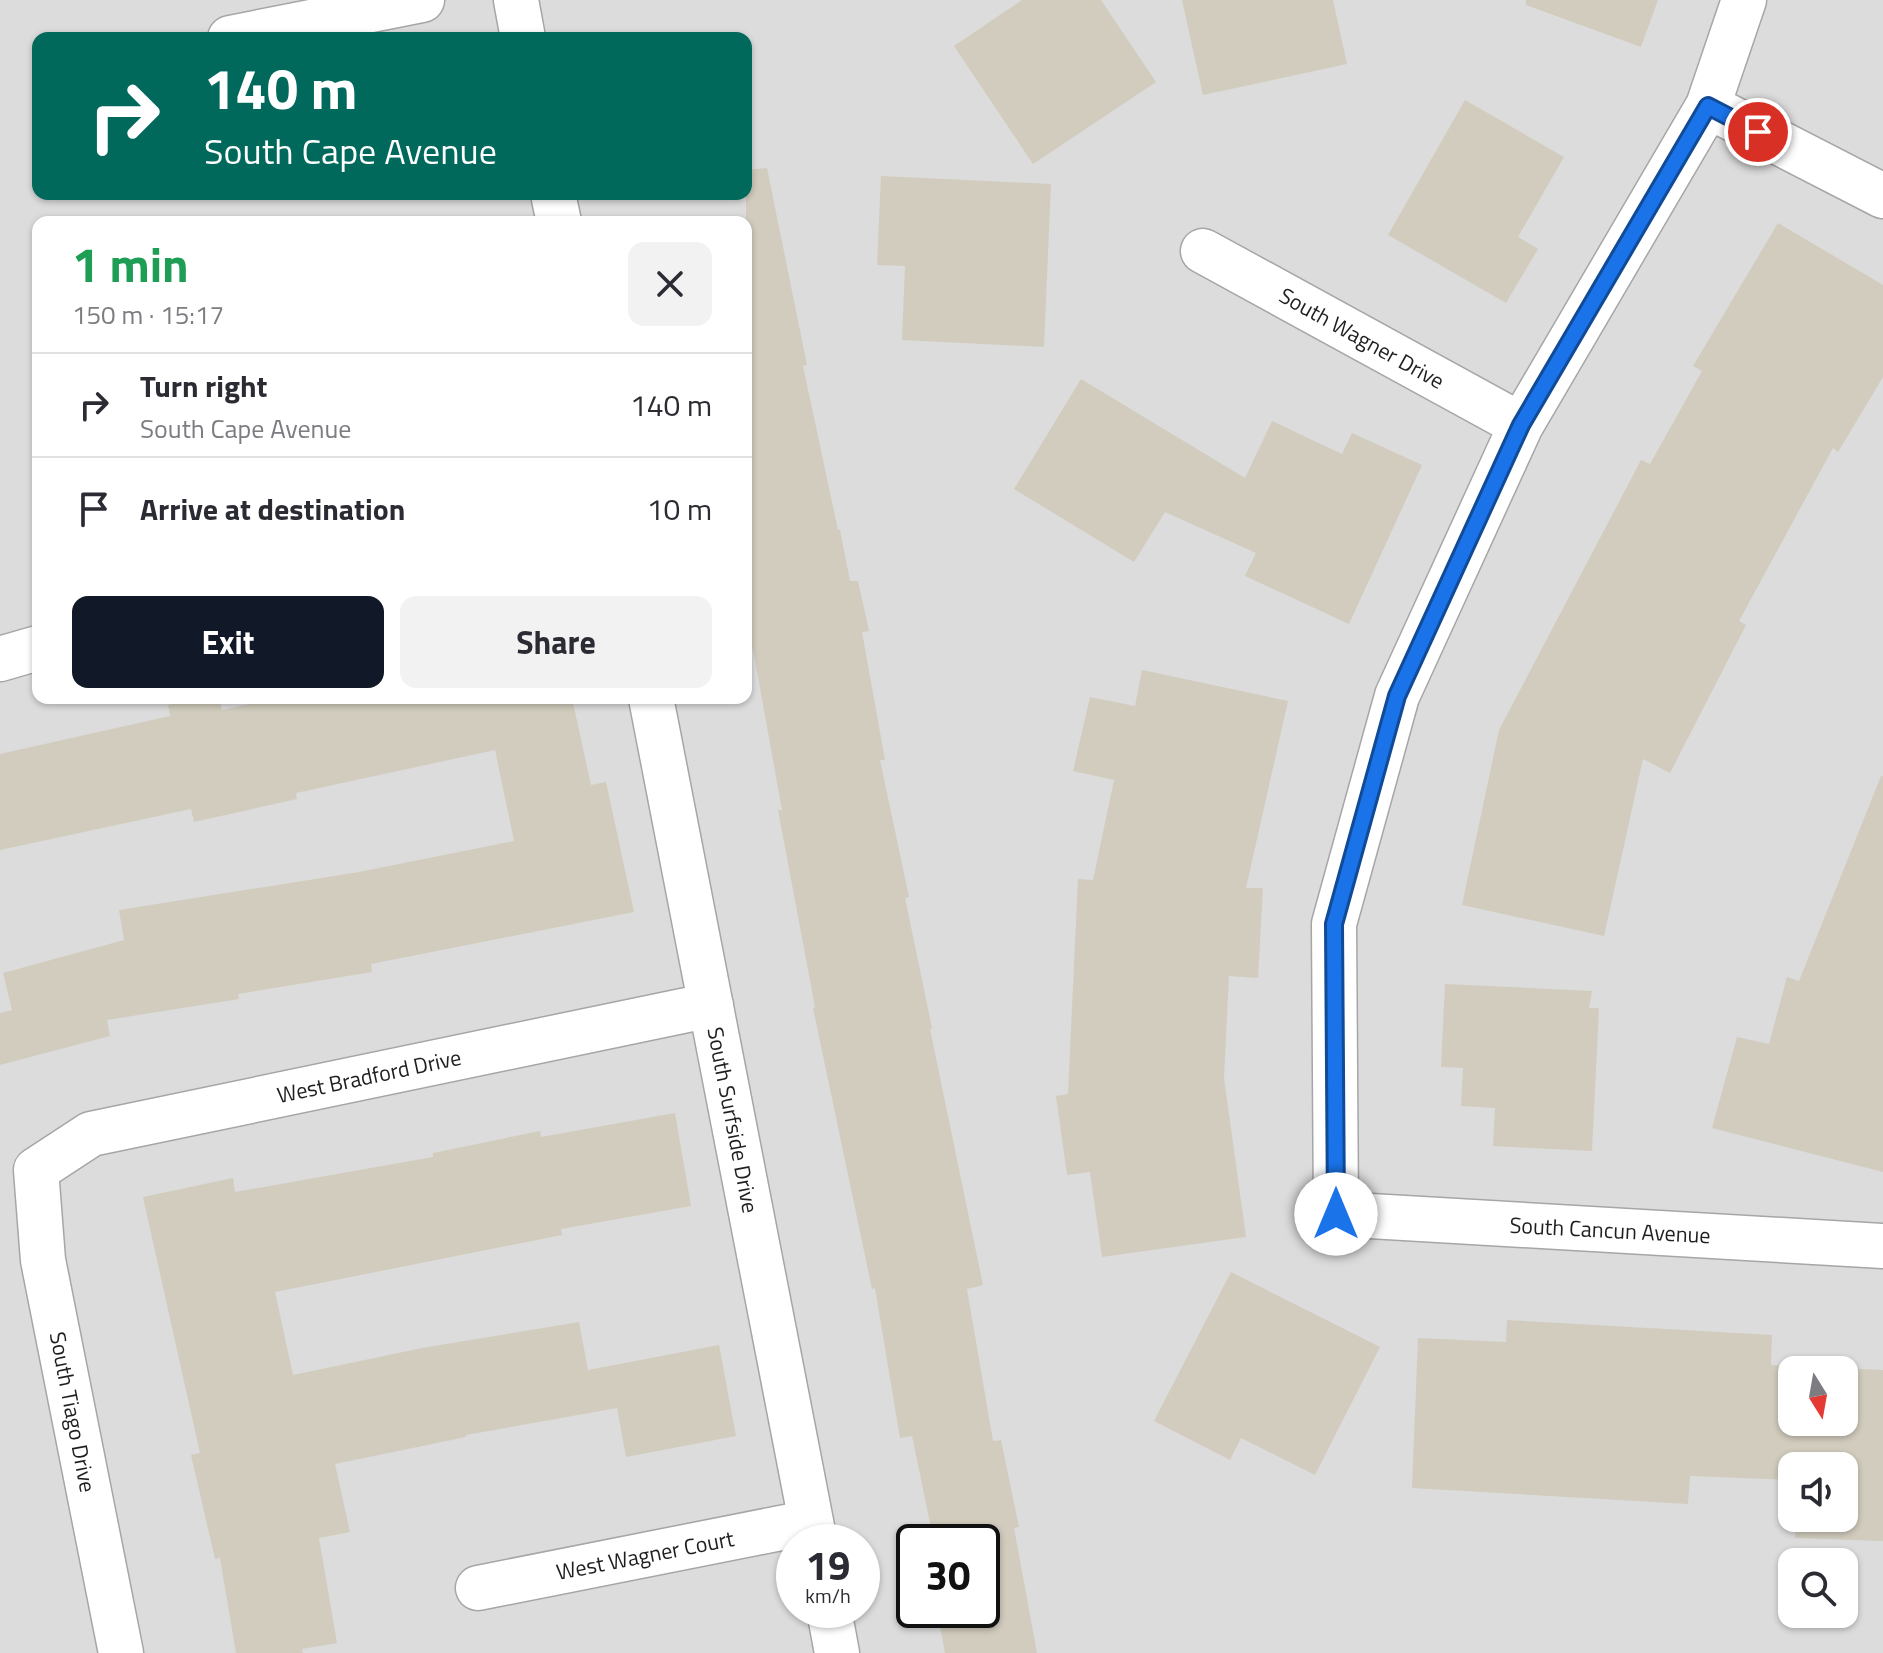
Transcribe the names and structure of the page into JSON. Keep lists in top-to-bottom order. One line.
{"streets":{"street":["South Wagner Drive","West Bradford Drive","South Surfside Drive","South Cancun Avenue","South Tiago Drive","West Wagner Court"]},"crossings":[["South Wagner Drive","South Cancun Avenue"],["West Bradford Drive","South Surfside Drive"],["West Bradford Drive","South Tiago Drive"]],"north":"bottom","page":{"turn":["140 m","South Cape Avenue"],"heading":["1 min","150 m · 15:17"],"list":[{"name":"Turn right","note":"South Cape Avenue","value":"140 m"},{"name":"Arrive at destination","value":"10 m"}],"buttons":["Exit","Share"],"speed":"19 km/h","limit":"30"}}
